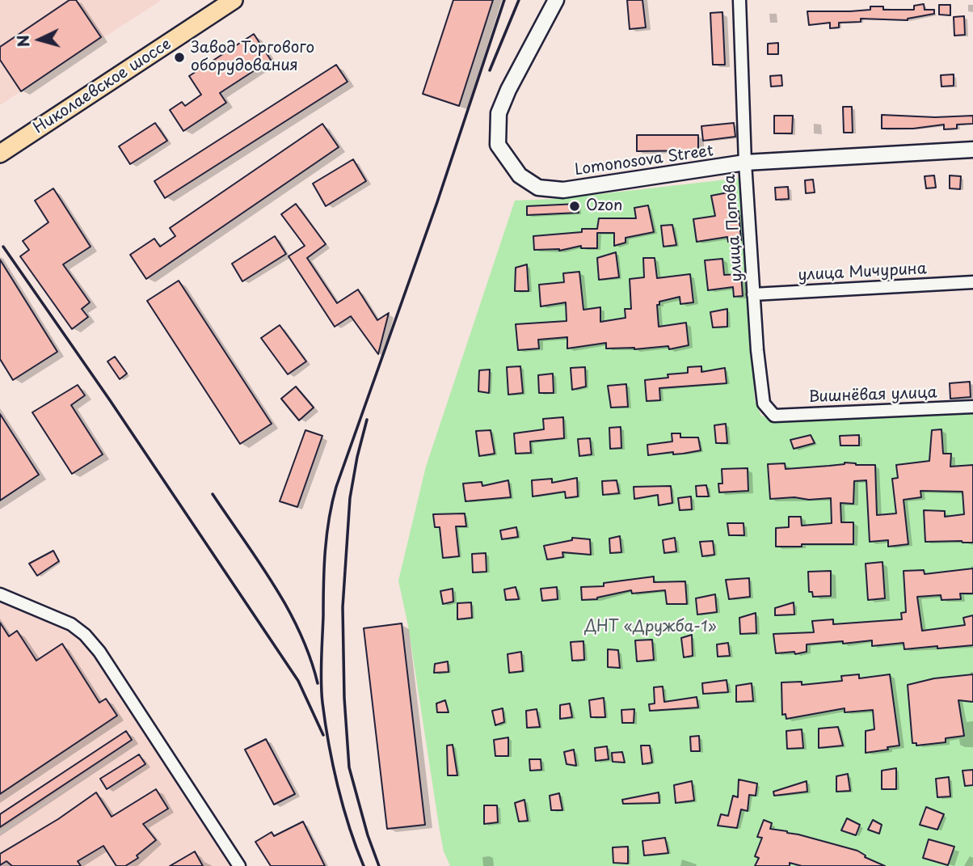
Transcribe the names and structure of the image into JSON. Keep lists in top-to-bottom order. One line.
{"streets":{"main road":["Николаевское шоссе"],"street":["Lomonosova Street","улица Попова","улица Мичурина","Вишнёвая улица"]},"crossings":[["Lomonosova Street","улица Попова"],["улица Попова","улица Мичурина"],["улица Попова","Вишнёвая улица"]],"parks":["ДНТ «Дружба-1»"],"places":["Завод Торгового оборудования","Ozon"],"north":"left"}
